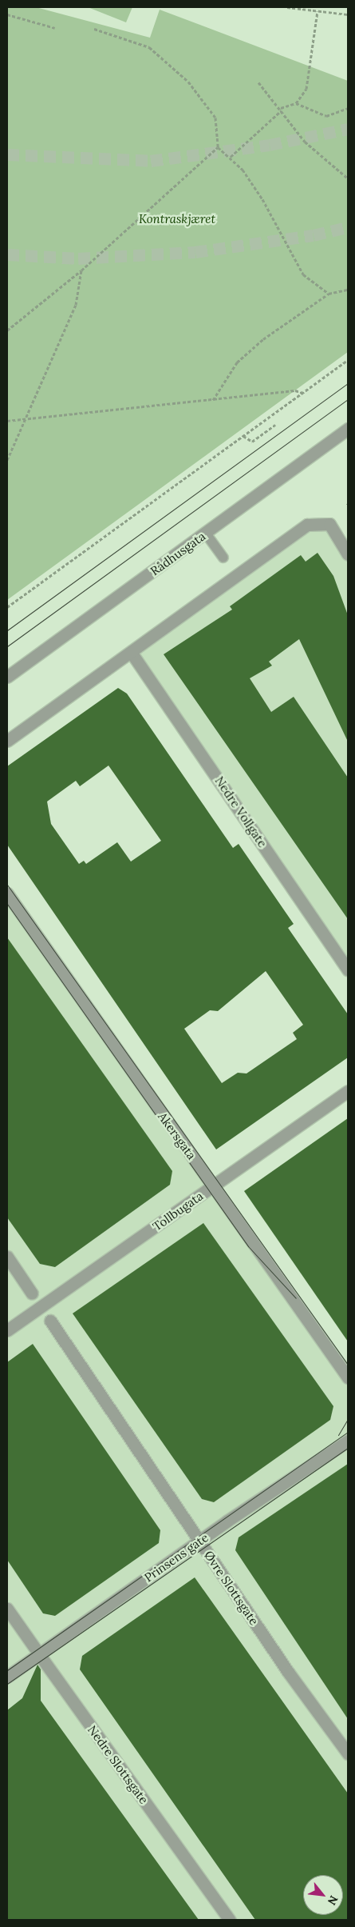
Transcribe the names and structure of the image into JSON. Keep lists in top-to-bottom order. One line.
{"streets":{"street":["Rådhusgata","Nedre Vollgate","Akersgata","Tollbugata","Prinsens gate","Øvre Slottsgate","Nedre Slottsgate"]},"crossings":[["Akersgata","Tollbugata"],["Prinsens gate","Øvre Slottsgate"],["Prinsens gate","Nedre Slottsgate"]],"parks":["Kontraskjæret"],"north":"bottom right"}
